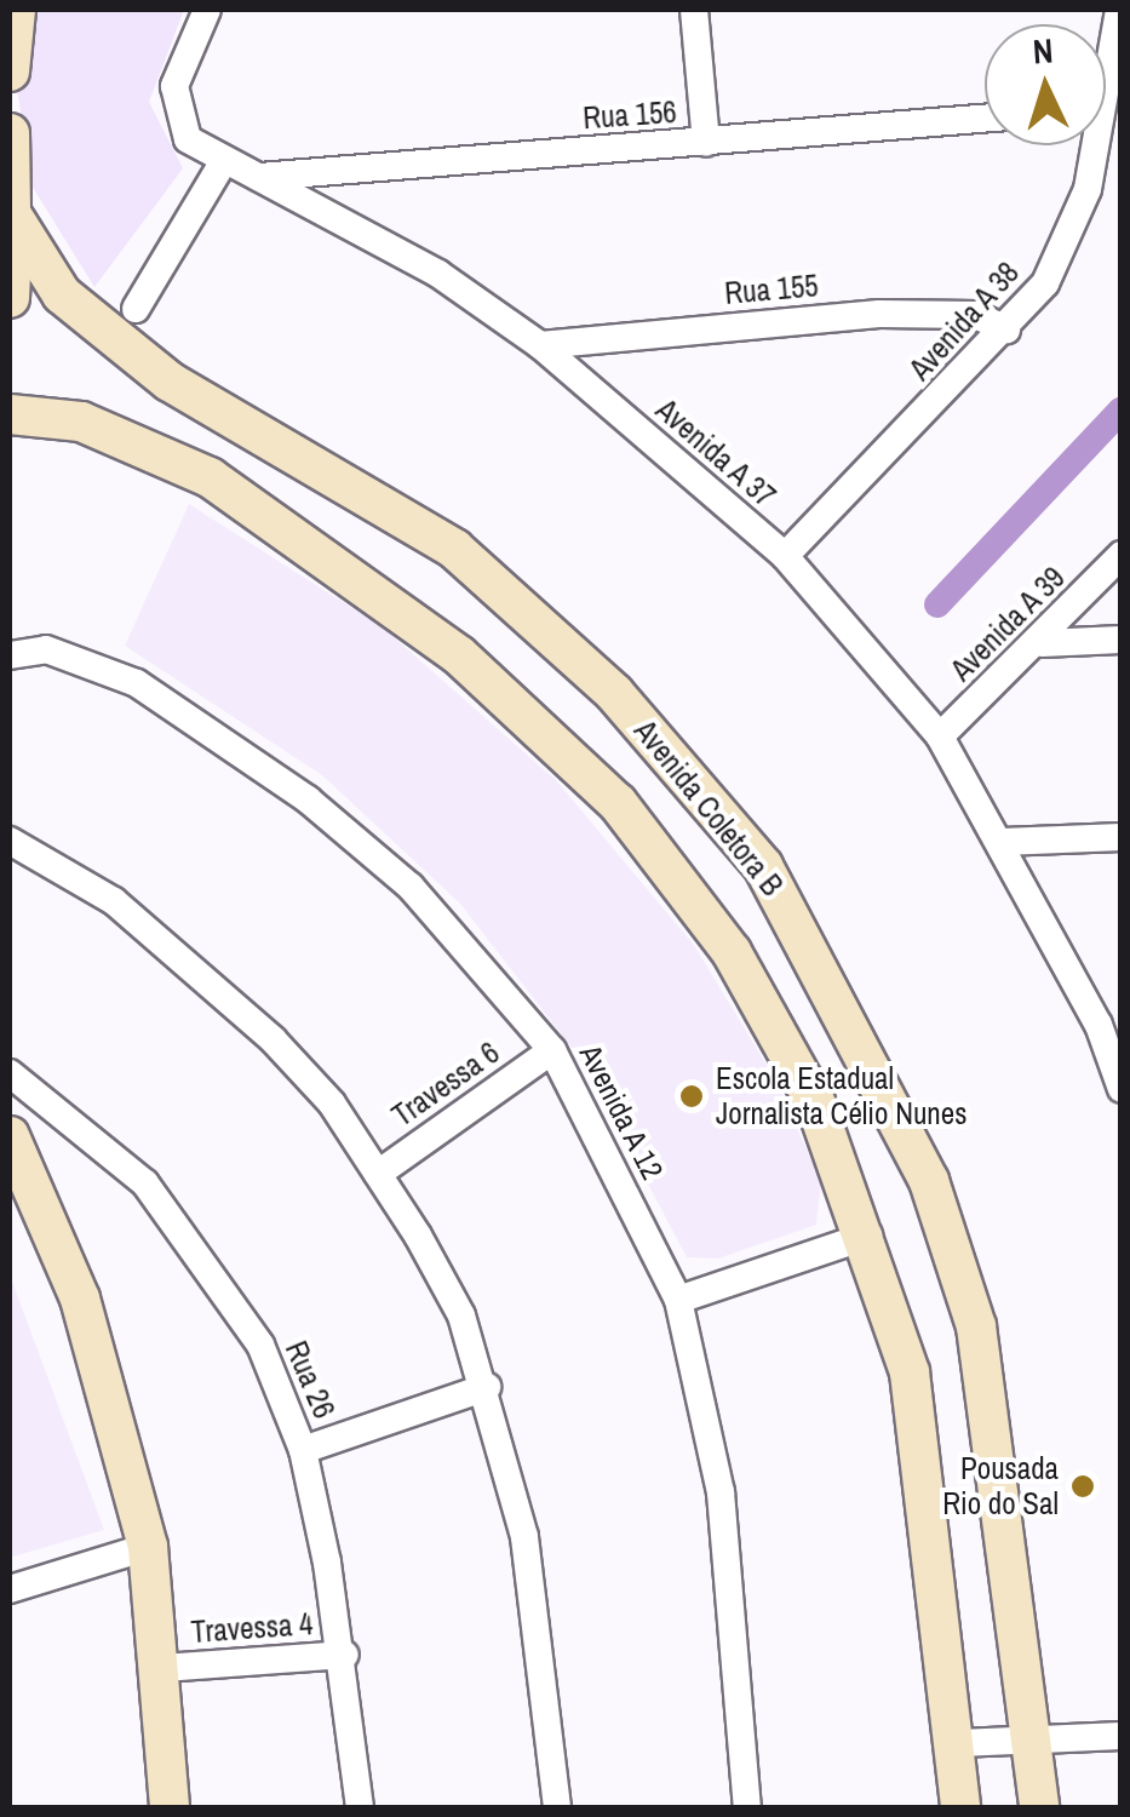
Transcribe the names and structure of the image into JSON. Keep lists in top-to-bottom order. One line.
{"streets":{"street":["Rua 156","Rua 155","Avenida A 38","Avenida A 37","Avenida A 39","Avenida Coletora B","Travessa 6","Avenida A 12","Rua 26","Travessa 4"]},"crossings":[["Rua 156","Avenida A 37"],["Rua 155","Avenida A 38"],["Rua 155","Avenida A 37"],["Avenida A 38","Avenida A 37"],["Avenida A 37","Avenida A 39"],["Travessa 6","Avenida A 12"],["Rua 26","Travessa 4"]],"places":["Escola Estadual Jornalista Célio Nunes","Pousada Rio do Sal"],"north":"top"}
